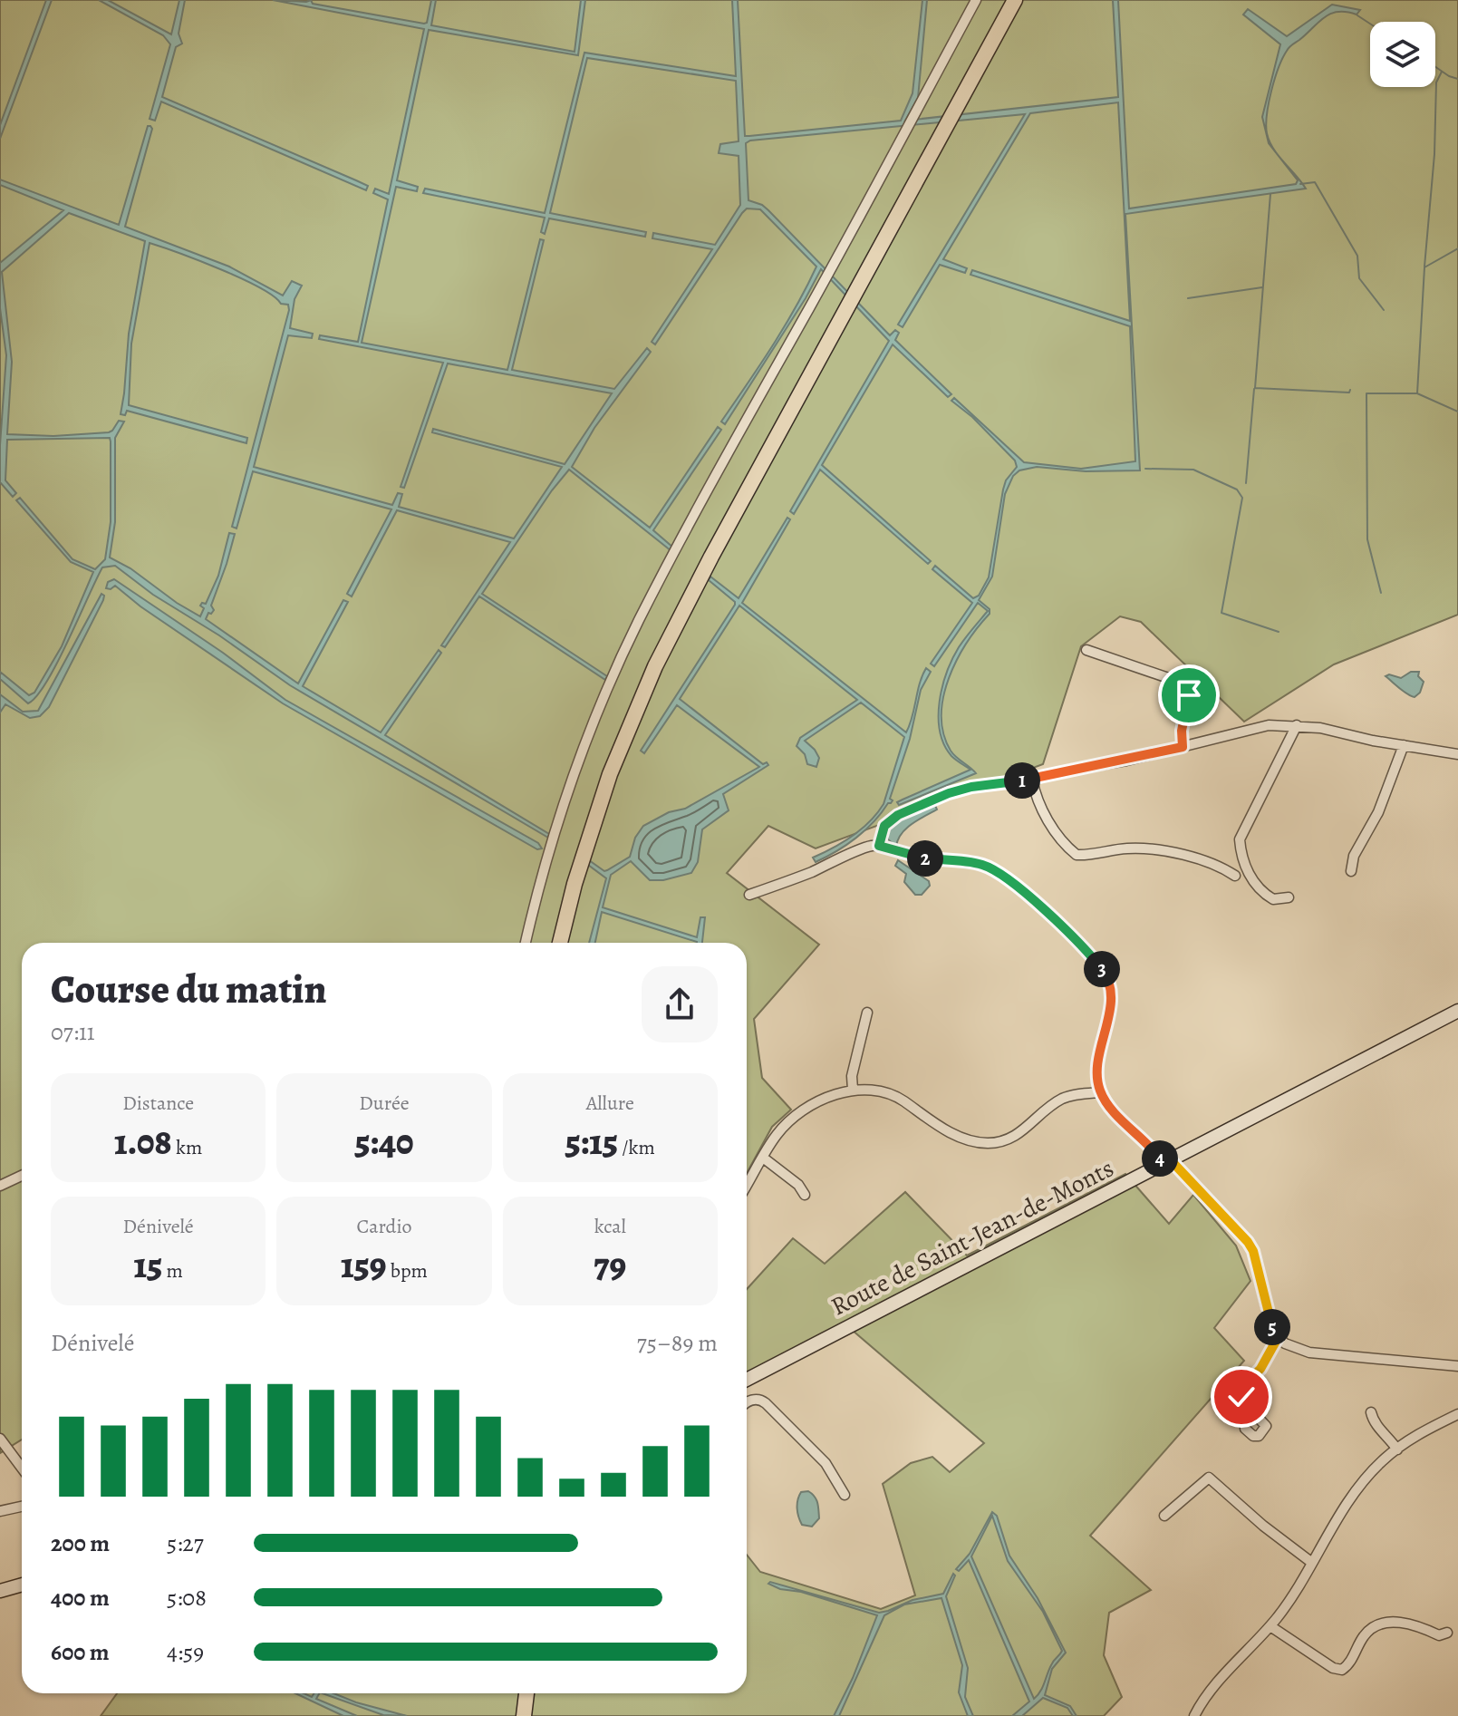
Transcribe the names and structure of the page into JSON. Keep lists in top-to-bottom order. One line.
{"streets":{"main road":["Route de Saint-Jean-de-Monts"]},"page":{"pins":["1","2","3","4","5"],"heading":["Course du matin","07:11"],"stats":[["Distance","1.08 km"],["Durée","5:40"],["Allure","5:15 /km"],["Dénivelé","15 m"],["Cardio","159 bpm"],["kcal","79"]],"chart":["Dénivelé","75–89 m"],"list":[{"name":"200 m","note":"5:27"},{"name":"400 m","note":"5:08"},{"name":"600 m","note":"4:59"}]}}
